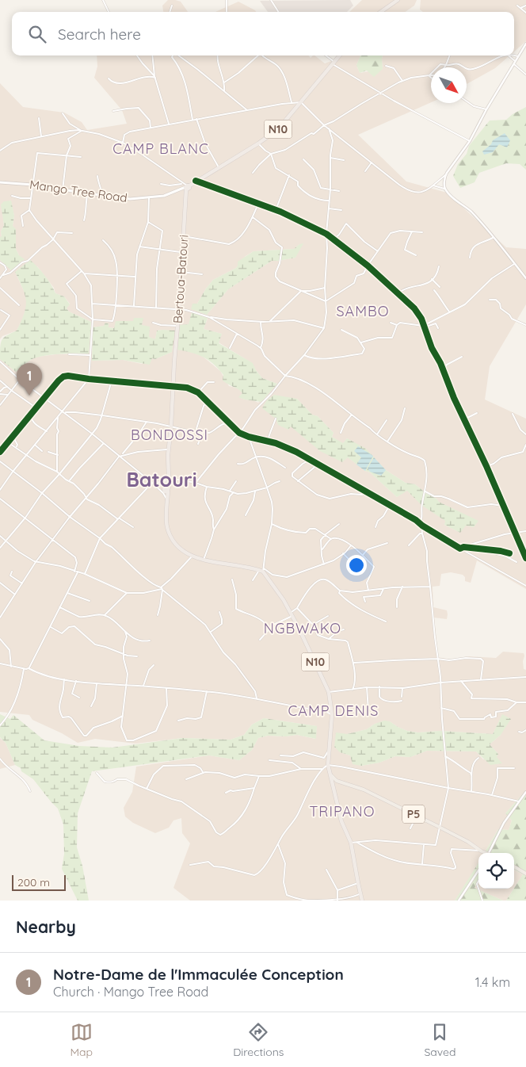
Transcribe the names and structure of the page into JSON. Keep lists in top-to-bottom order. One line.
{"streets":{"highway":["N10","Bertoua-Batouri"],"main road":["Mango Tree Road","P5"]},"crossings":[["N10","Mango Tree Road"],["N10","Bertoua-Batouri"],["N10","P5"],["Mango Tree Road","Bertoua-Batouri"]],"districts":["CAMP BLANC","SAMBO","BONDOSSI","Batouri","NGBWAKO","CAMP DENIS","TRIPANO"],"scale_bar":"200 m","north":"bottom right","page":{"search":"Search here","pins":"1","scale":"200 m","heading":"Nearby","list":[{"mark":"1","name":"Notre-Dame de l'Immaculée Conception","note":"Church · Mango Tree Road","value":"1.4 km"}],"nav":["Map","Directions","Saved"]}}
